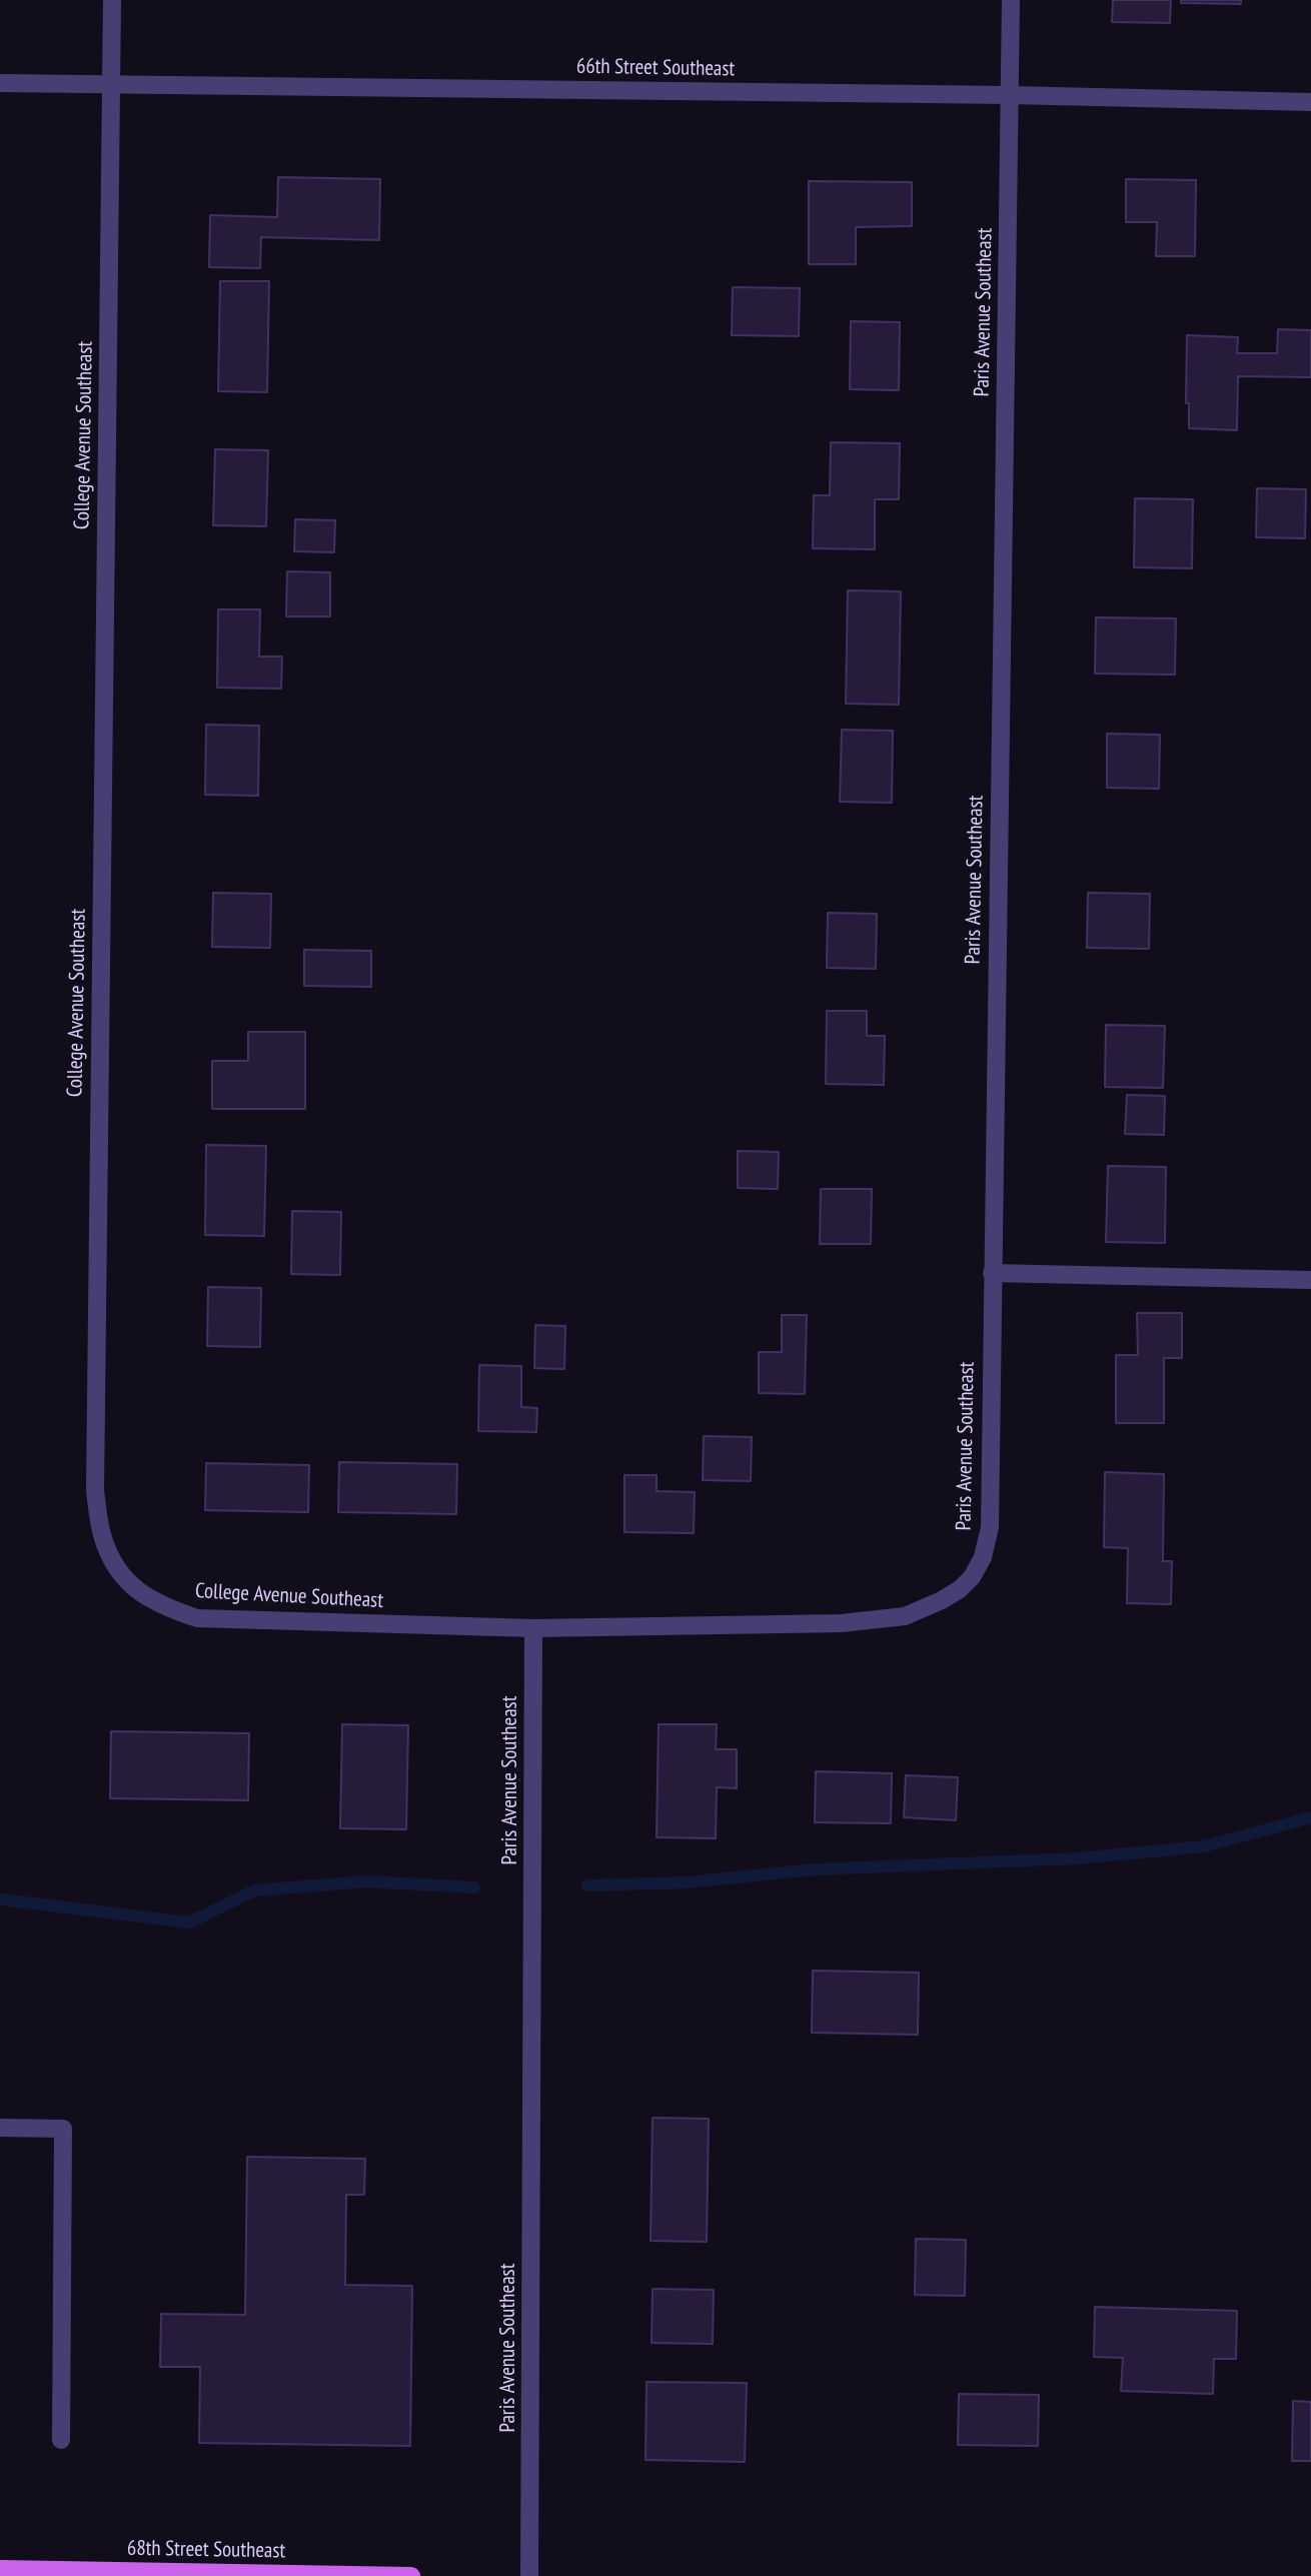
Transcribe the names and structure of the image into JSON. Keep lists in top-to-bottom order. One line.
{"streets":{"main road":["68th Street Southeast"],"street":["66th Street Southeast","Paris Avenue Southeast","College Avenue Southeast"]},"crossings":[["66th Street Southeast","Paris Avenue Southeast"],["66th Street Southeast","College Avenue Southeast"],["Paris Avenue Southeast","College Avenue Southeast"]]}
